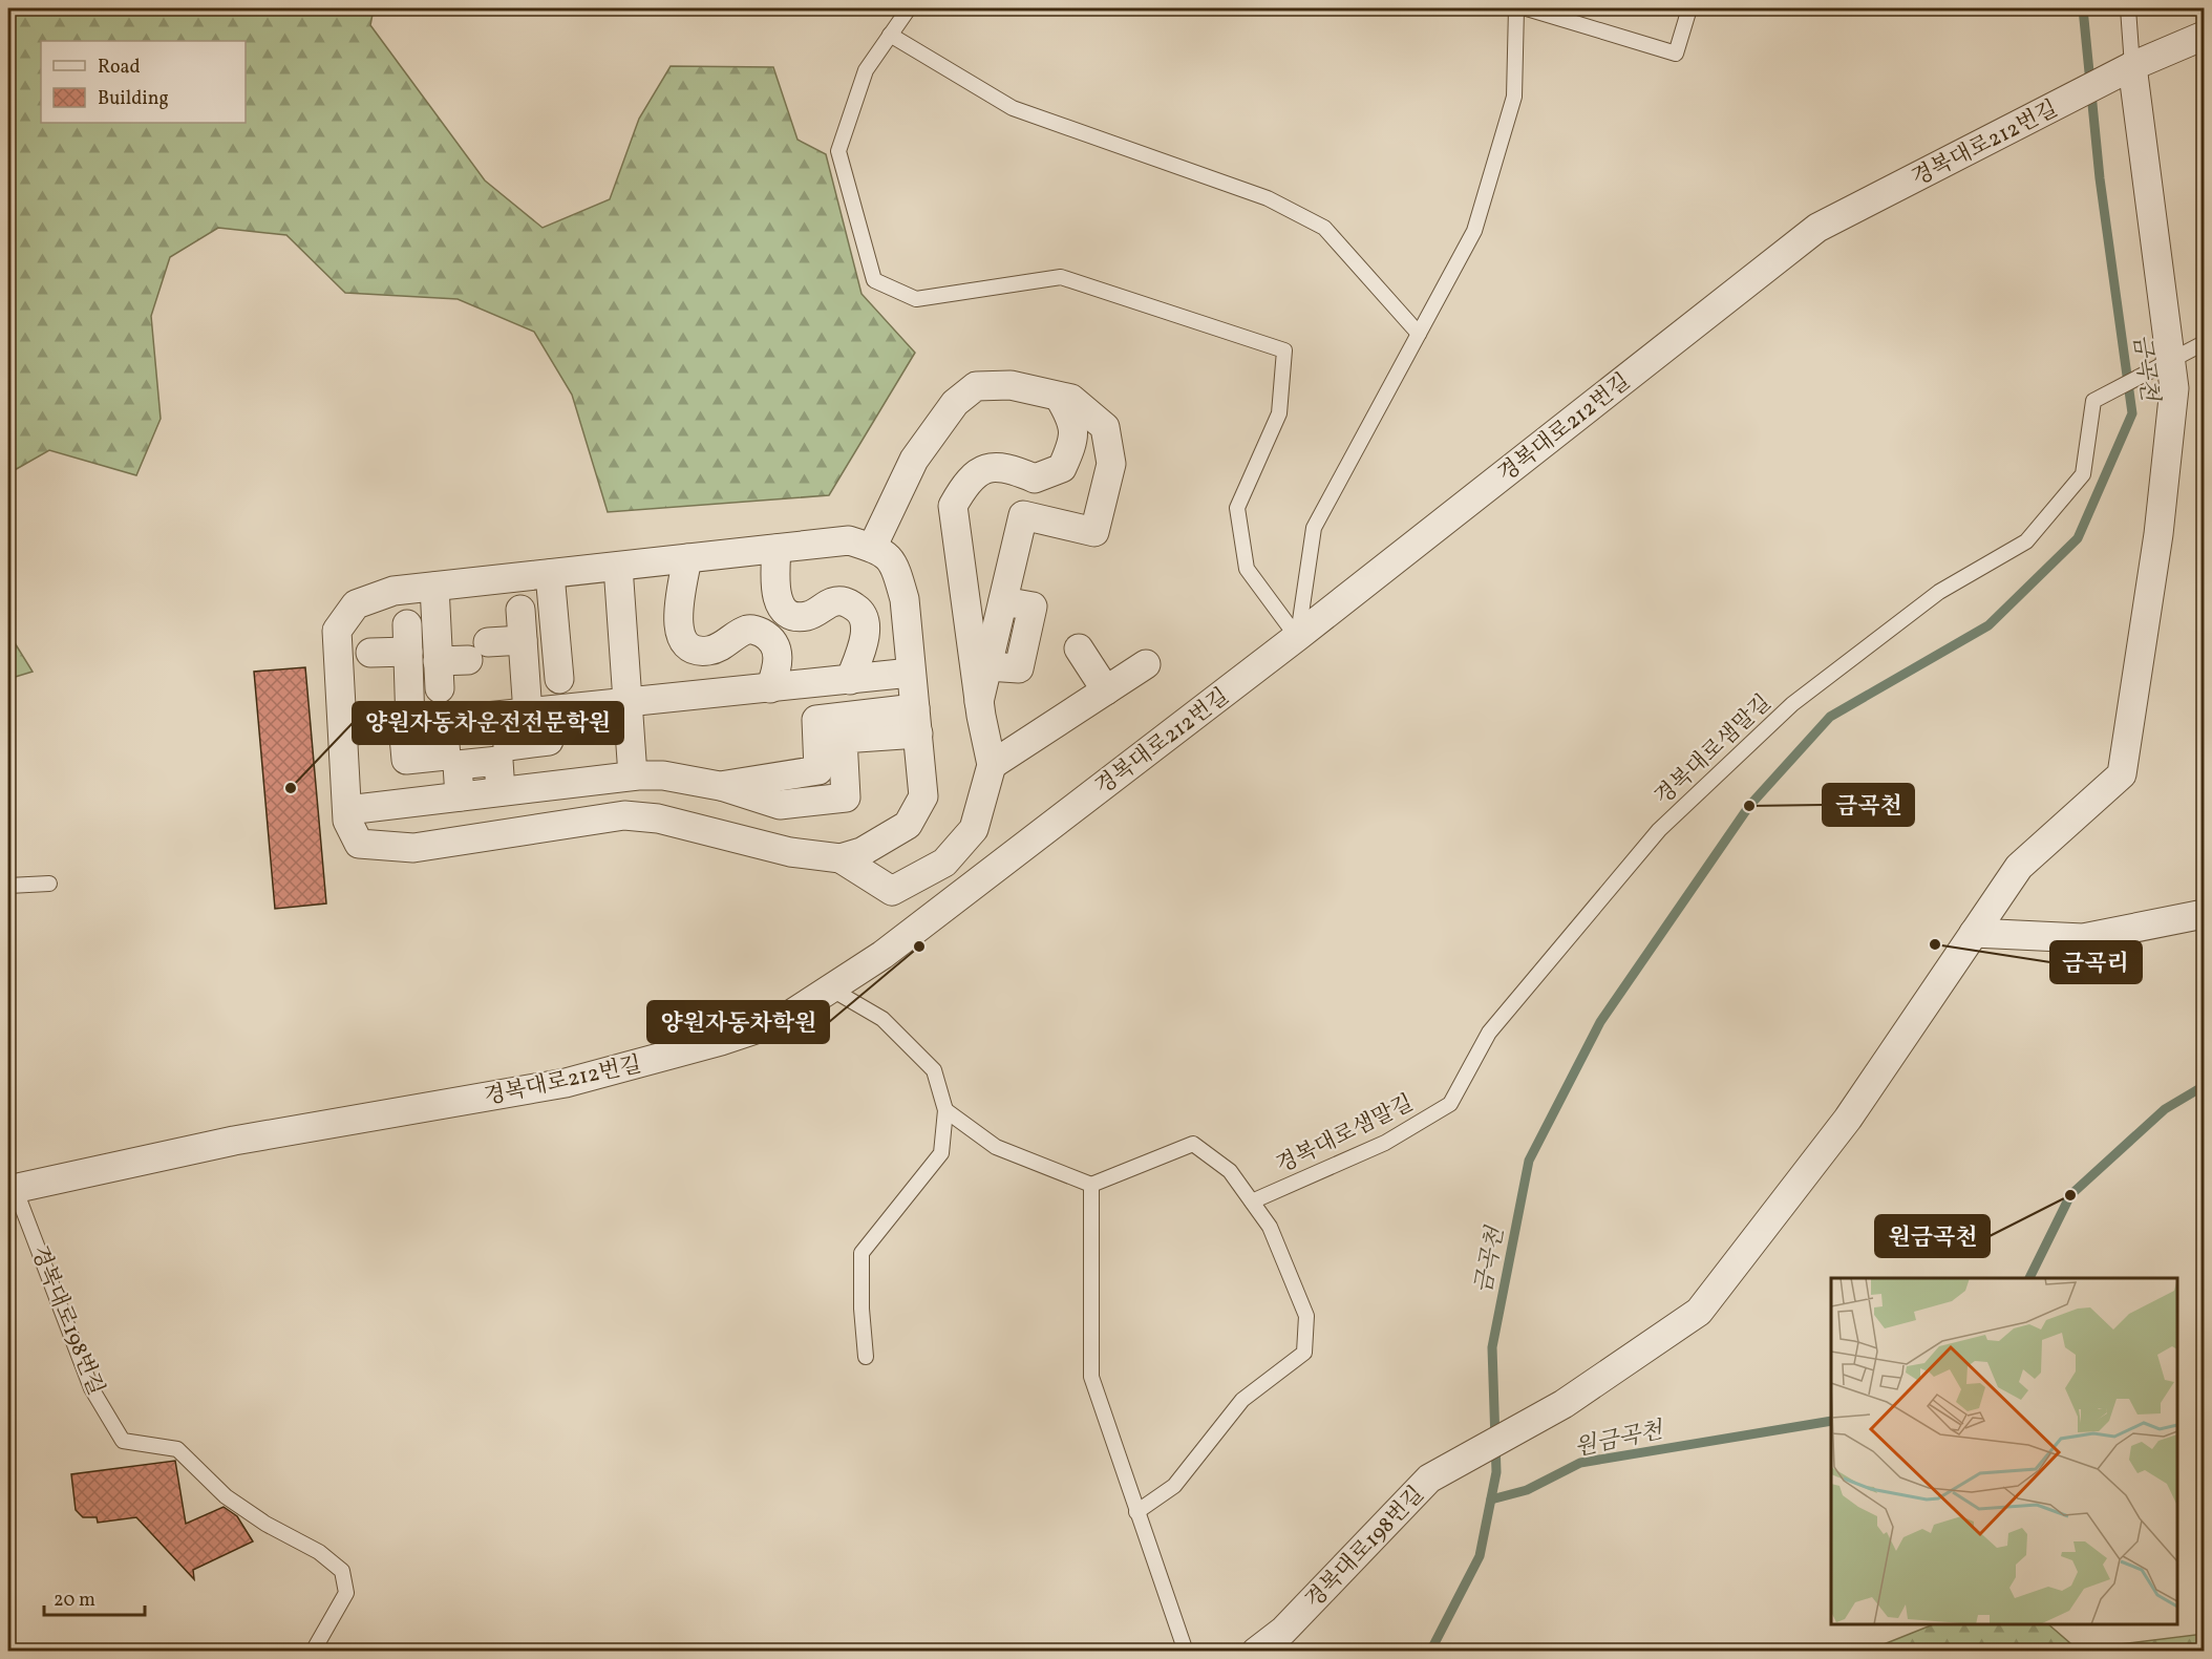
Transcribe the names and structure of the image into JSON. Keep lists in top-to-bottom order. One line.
{"streets":{"street":["경복대로212번길","경복대로198번길"],"lane":["경복대로샘말길"]},"crossings":[["경복대로212번길","경복대로198번길"],["경복대로샘말길","경복대로198번길"]],"water":["금곡천","원금곡천"],"places":["양원자동차운전전문학원","금곡천","금곡리","양원자동차학원","원금곡천"],"legend":["Road","Building"],"scale_bar":"20 m"}
